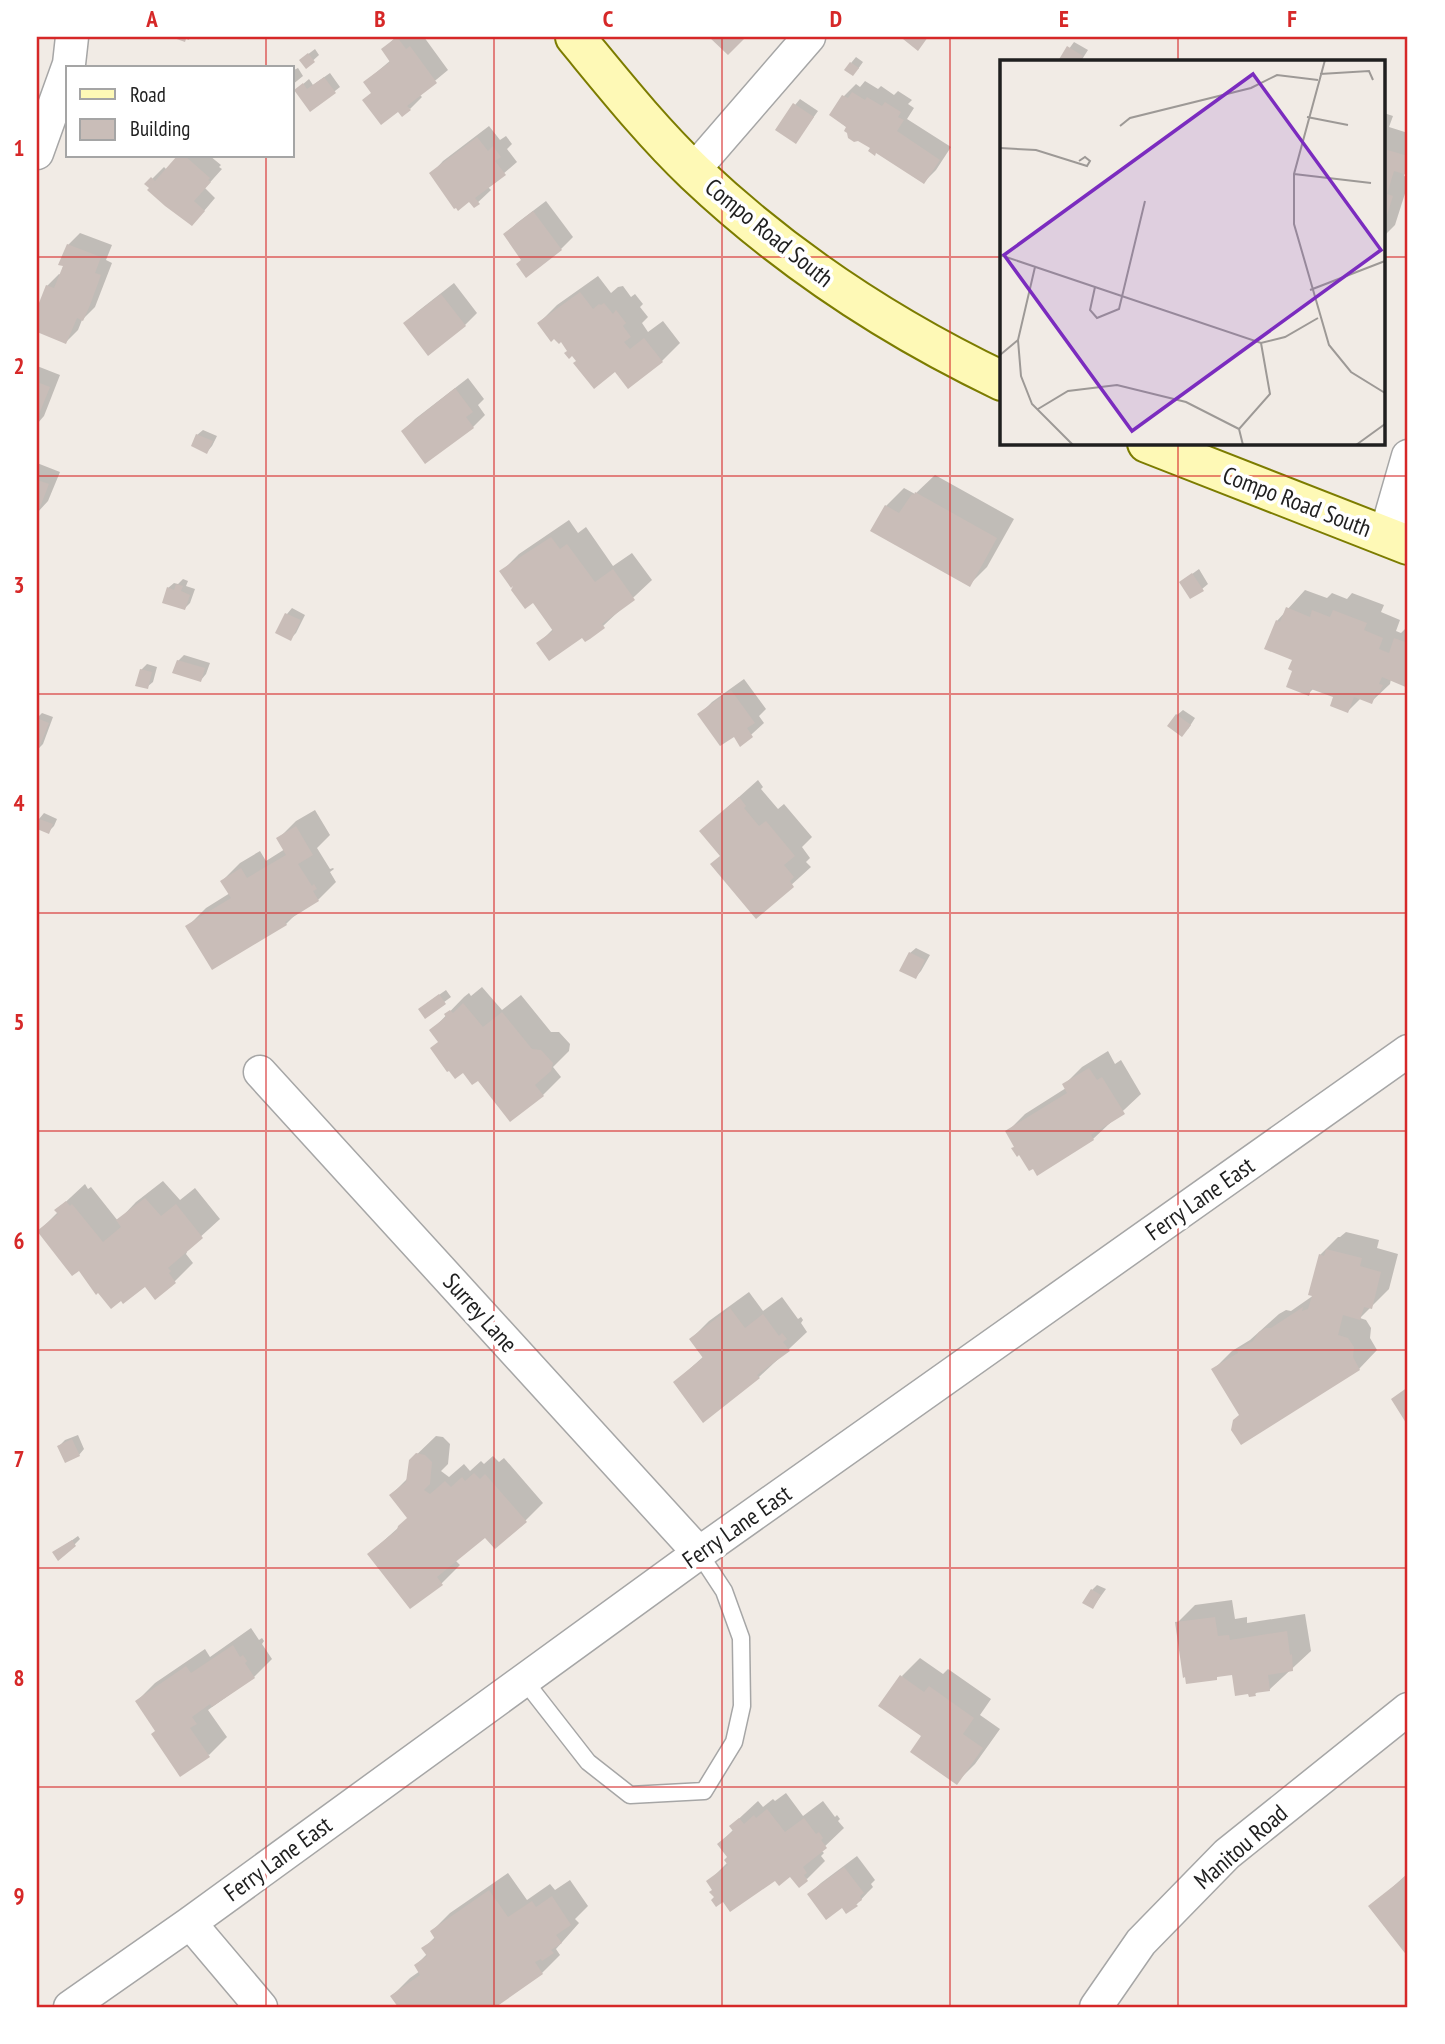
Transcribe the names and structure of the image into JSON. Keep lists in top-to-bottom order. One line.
{"streets":{"street":["Compo Road South","Ferry Lane East","Surrey Lane","Manitou Road"]},"crossings":[["Ferry Lane East","Surrey Lane"]],"legend":["Road","Building"],"grid":{"columns":["A","B","C","D","E","F"],"rows":["1","2","3","4","5","6","7","8","9"]}}
